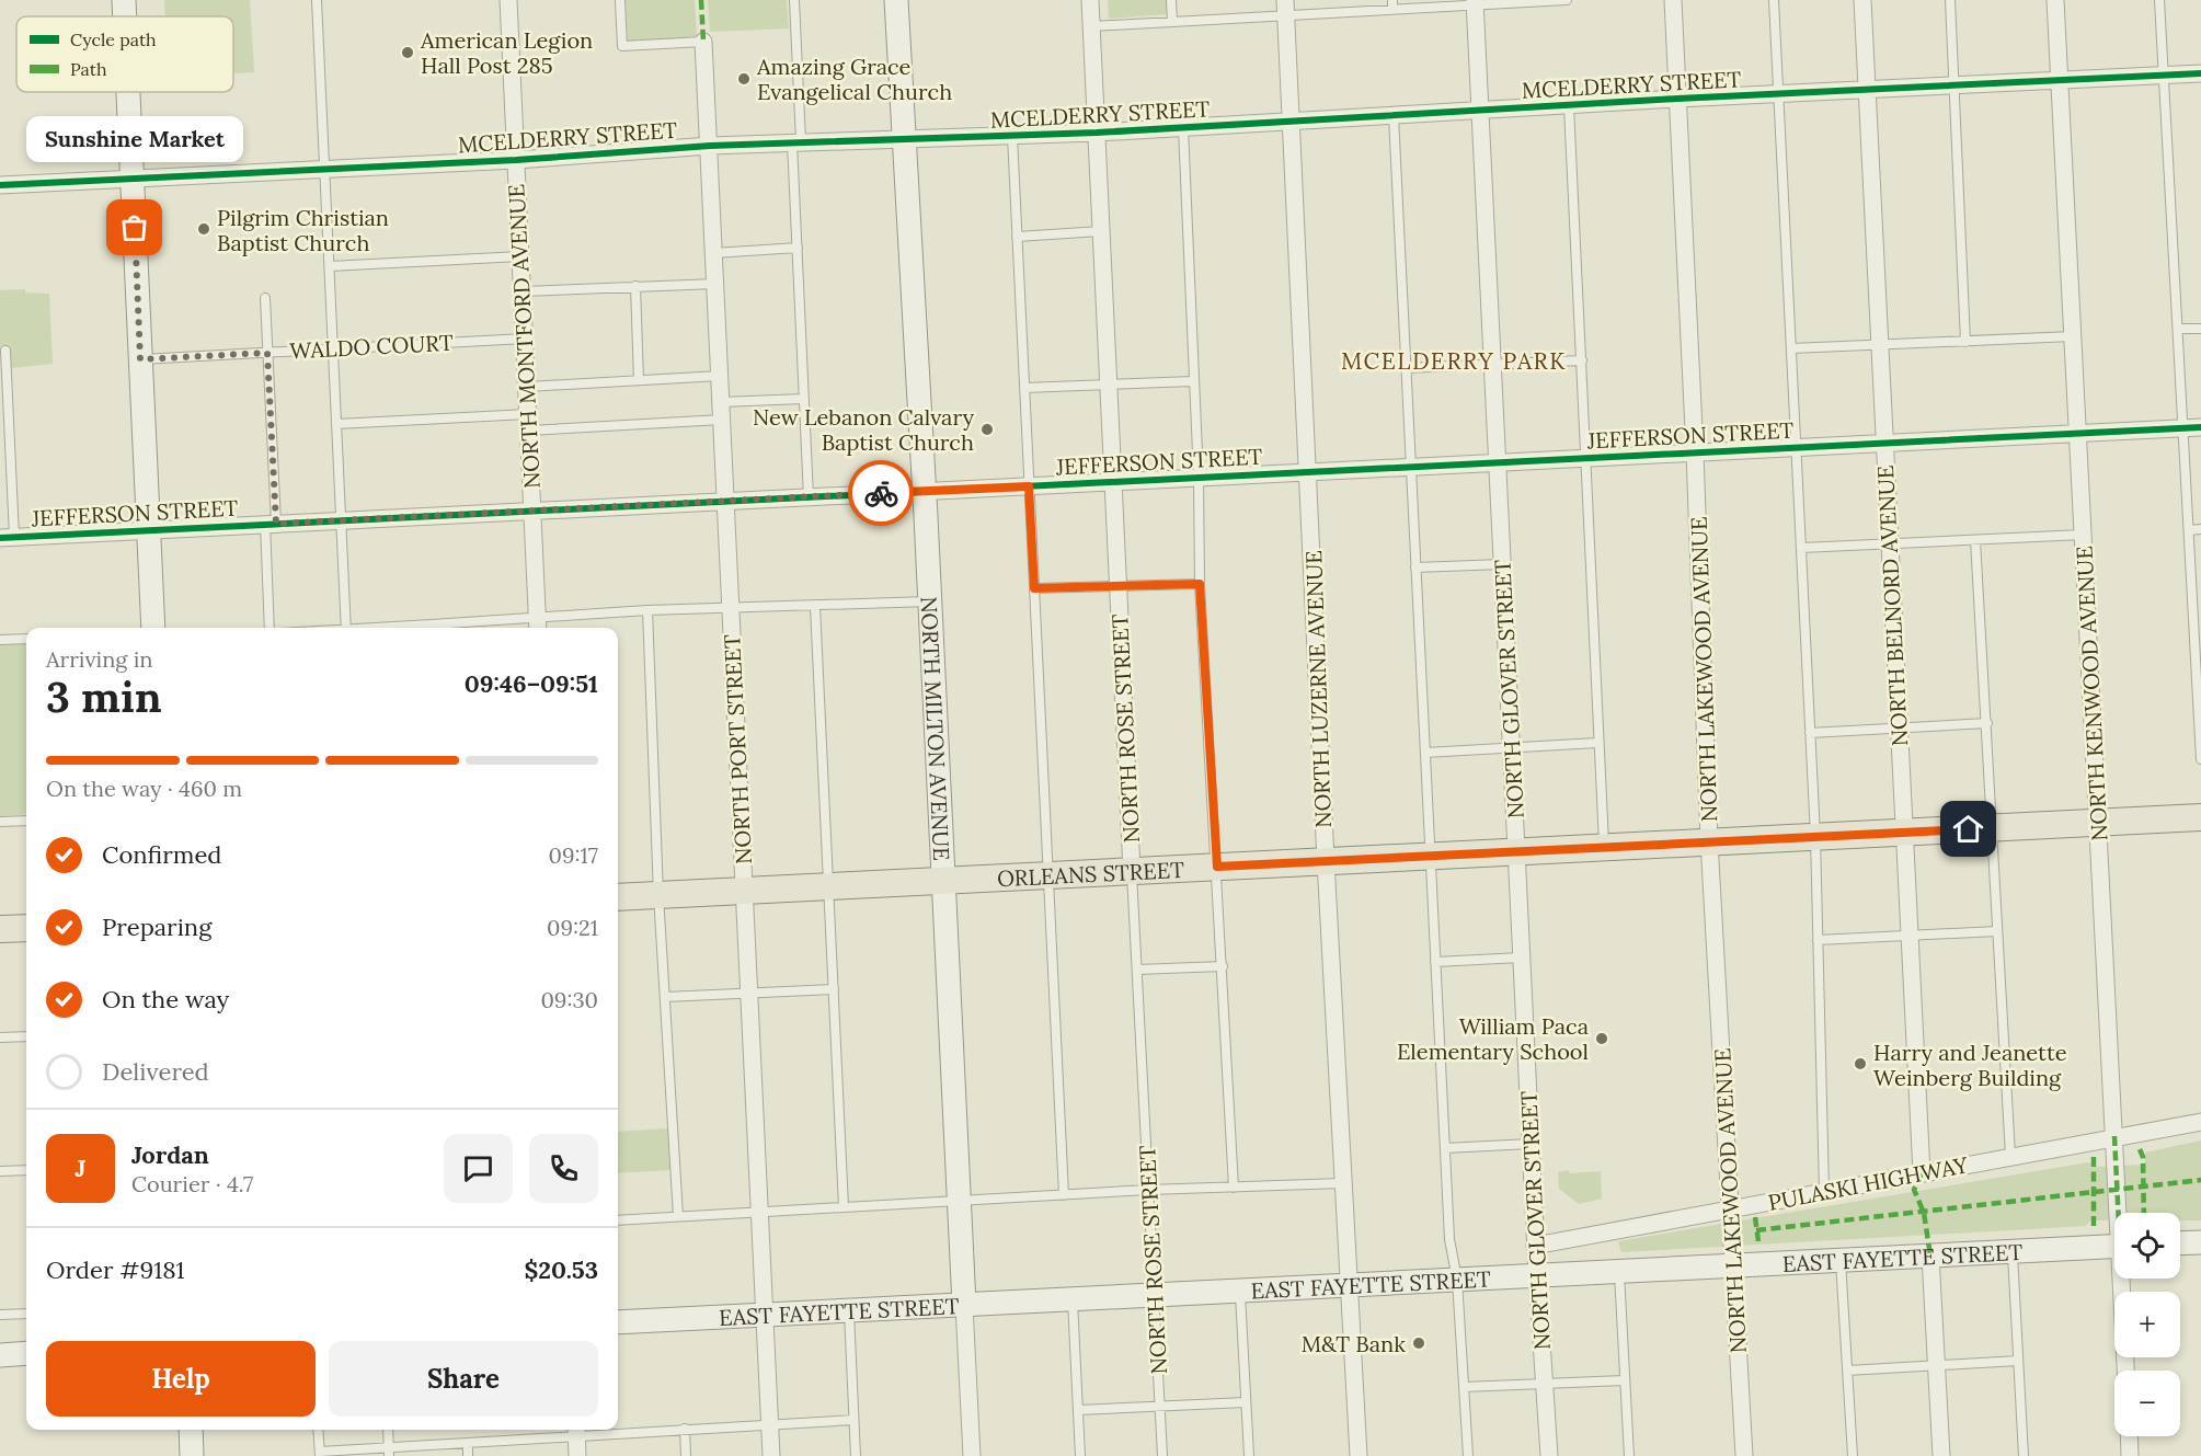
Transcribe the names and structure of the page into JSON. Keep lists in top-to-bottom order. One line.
{"streets":{"main road":["ORLEANS STREET"],"street":["MCELDERRY STREET","NORTH MONTFORD AVENUE","JEFFERSON STREET","NORTH BELNORD AVENUE","NORTH LAKEWOOD AVENUE","NORTH LUZERNE AVENUE","NORTH GLOVER STREET","NORTH KENWOOD AVENUE","NORTH MILTON AVENUE","NORTH ROSE STREET","NORTH PORT STREET","PULASKI HIGHWAY","EAST FAYETTE STREET"],"lane":["WALDO COURT"]},"crossings":[["MCELDERRY STREET","NORTH MONTFORD AVENUE"],["MCELDERRY STREET","NORTH BELNORD AVENUE"],["MCELDERRY STREET","NORTH LAKEWOOD AVENUE"],["MCELDERRY STREET","NORTH LUZERNE AVENUE"],["MCELDERRY STREET","NORTH GLOVER STREET"],["MCELDERRY STREET","NORTH KENWOOD AVENUE"],["MCELDERRY STREET","NORTH MILTON AVENUE"],["MCELDERRY STREET","NORTH ROSE STREET"],["MCELDERRY STREET","NORTH PORT STREET"],["NORTH MONTFORD AVENUE","WALDO COURT"],["NORTH MONTFORD AVENUE","JEFFERSON STREET"],["JEFFERSON STREET","NORTH BELNORD AVENUE"],["JEFFERSON STREET","NORTH LAKEWOOD AVENUE"],["JEFFERSON STREET","NORTH LUZERNE AVENUE"],["JEFFERSON STREET","NORTH GLOVER STREET"],["JEFFERSON STREET","NORTH KENWOOD AVENUE"],["JEFFERSON STREET","NORTH MILTON AVENUE"],["JEFFERSON STREET","NORTH ROSE STREET"],["JEFFERSON STREET","NORTH PORT STREET"],["NORTH BELNORD AVENUE","ORLEANS STREET"],["NORTH BELNORD AVENUE","PULASKI HIGHWAY"],["NORTH LAKEWOOD AVENUE","ORLEANS STREET"],["NORTH LAKEWOOD AVENUE","PULASKI HIGHWAY"],["NORTH LAKEWOOD AVENUE","EAST FAYETTE STREET"],["NORTH LUZERNE AVENUE","ORLEANS STREET"],["NORTH LUZERNE AVENUE","EAST FAYETTE STREET"],["NORTH GLOVER STREET","ORLEANS STREET"],["NORTH GLOVER STREET","PULASKI HIGHWAY"],["NORTH GLOVER STREET","EAST FAYETTE STREET"],["NORTH KENWOOD AVENUE","ORLEANS STREET"],["NORTH KENWOOD AVENUE","PULASKI HIGHWAY"],["NORTH MILTON AVENUE","ORLEANS STREET"],["NORTH MILTON AVENUE","EAST FAYETTE STREET"],["NORTH ROSE STREET","ORLEANS STREET"],["NORTH ROSE STREET","EAST FAYETTE STREET"],["NORTH PORT STREET","ORLEANS STREET"],["NORTH PORT STREET","EAST FAYETTE STREET"]],"districts":["MCELDERRY PARK"],"places":["American Legion Hall Post 285","Amazing Grace Evangelical Church","Sunshine Market","Pilgrim Christian Baptist Church","New Lebanon Calvary Baptist Church","William Paca Elementary School","Harry and Jeanette Weinberg Building","M&T Bank"],"legend":["Cycle path","Path"],"page":{"bubble":"Sunshine Market","heading":["3 min","Arriving in","09:46–09:51"],"panel":["Jordan","Courier · 4.7","Order #9181","$20.53"],"bar":"On the way · 460 m","list":[["Confirmed","09:17"],["Preparing","09:21"],["On the way","09:30"],"Delivered"],"round":"J","map_buttons":["+","−"],"buttons":["Help","Share"]}}
